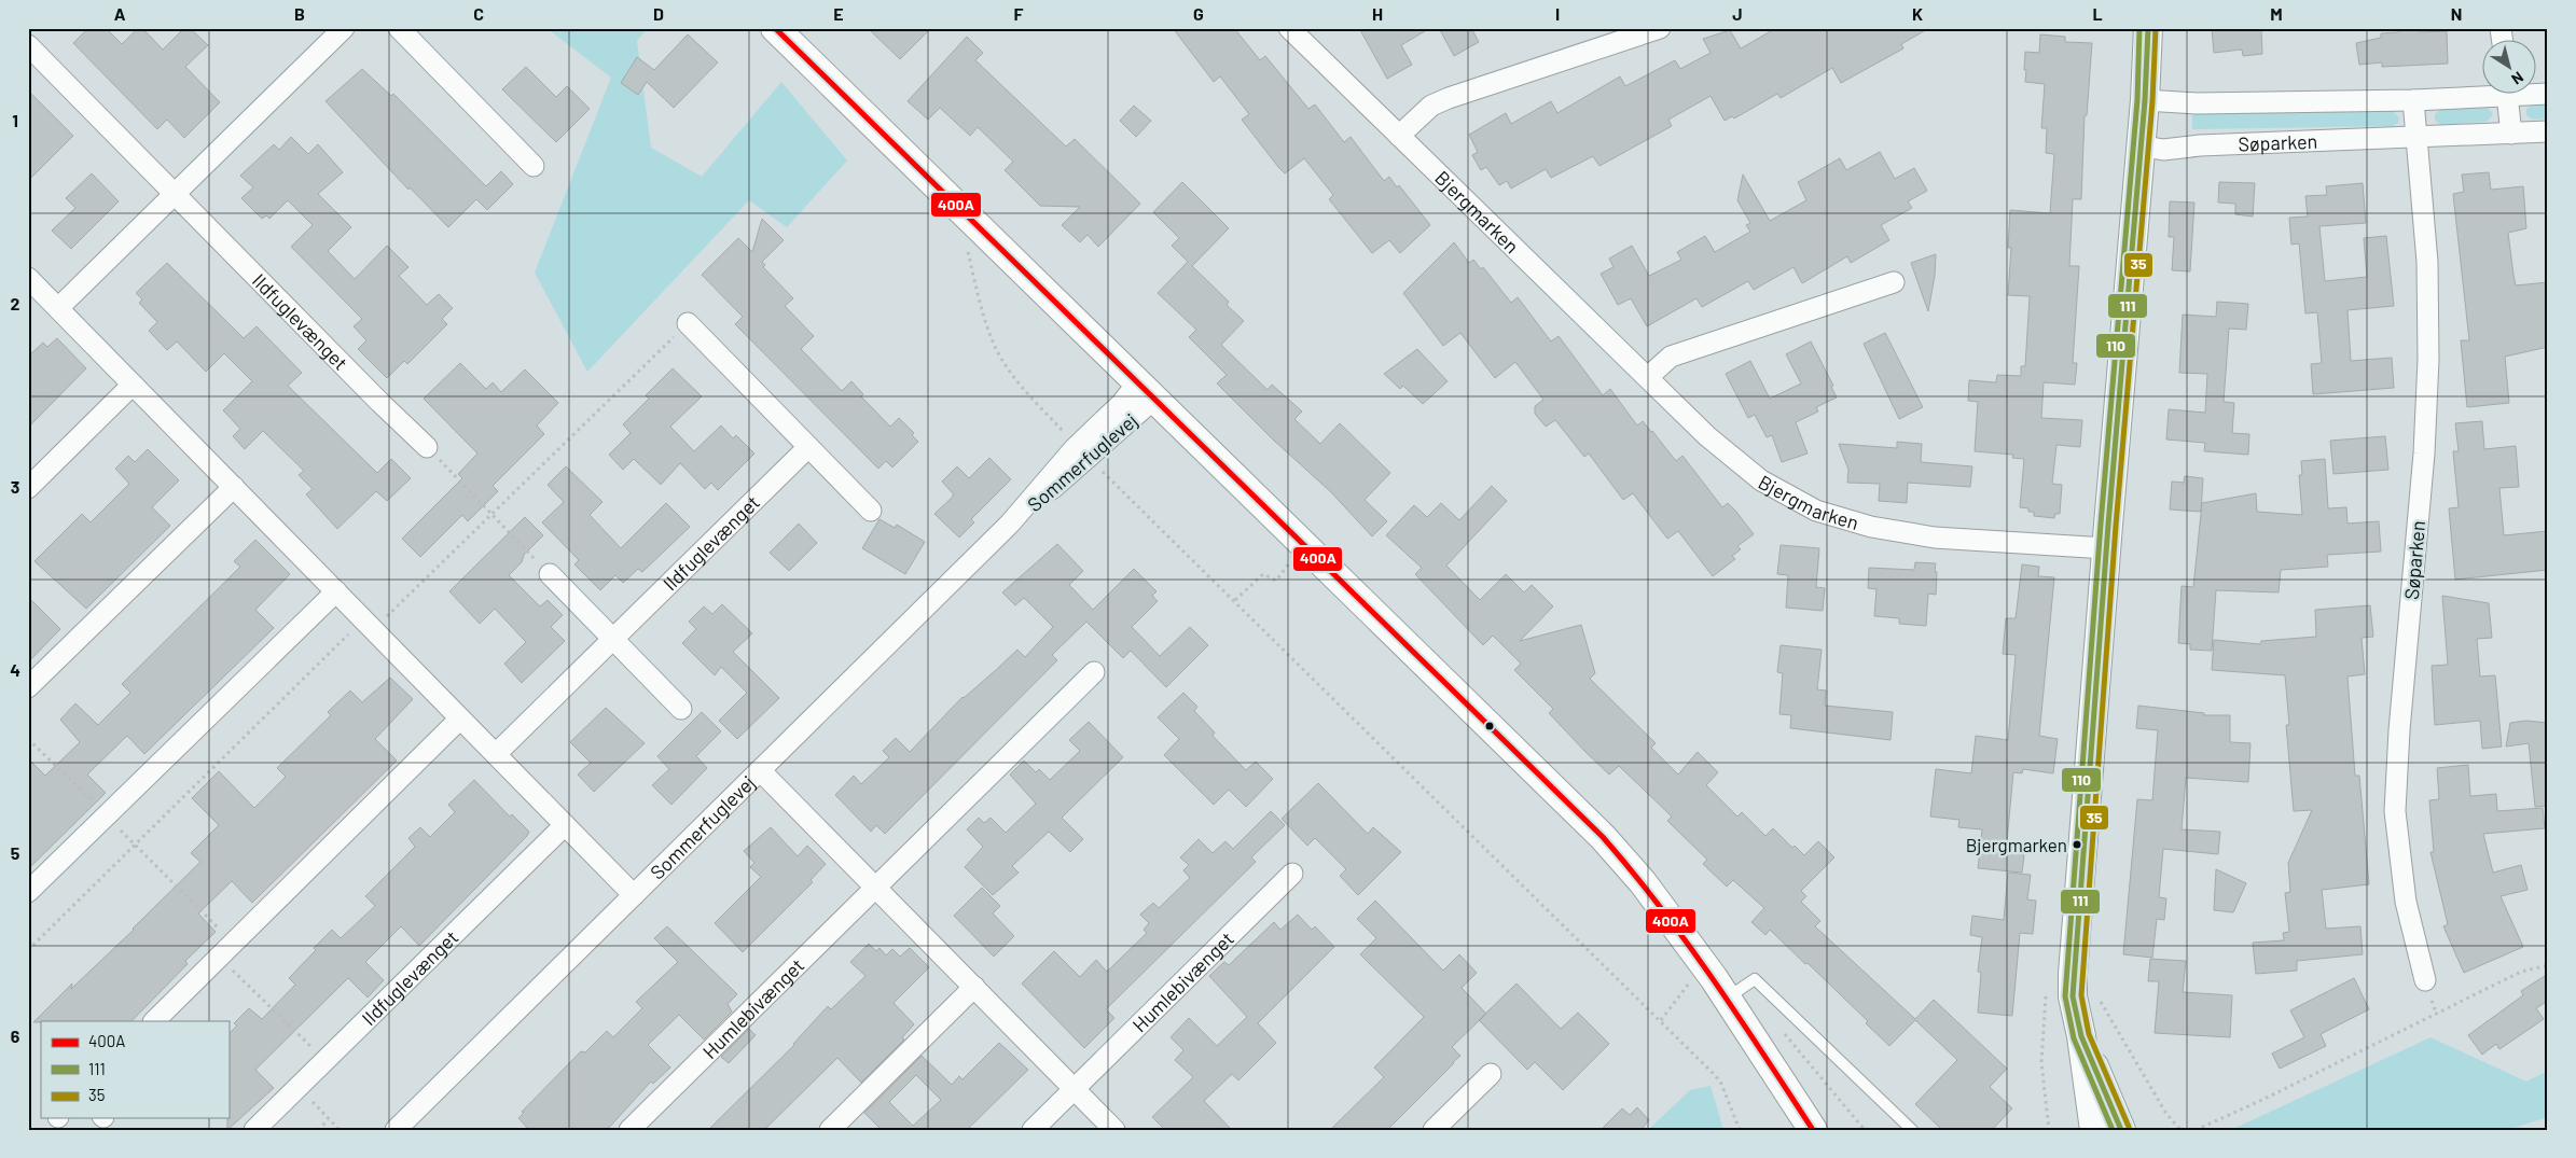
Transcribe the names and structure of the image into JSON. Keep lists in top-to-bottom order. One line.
{"streets":{"street":["Søparken","Bjergmarken","Ildfuglevænget","Sommerfuglevej","Humlebivænget"]},"places":["Bjergmarken"],"lines":["transit line 400A","transit line 111","transit line 35","transit line 110"],"legend":["400A","111","35"],"north":"bottom right","grid":{"columns":["A","B","C","D","E","F","G","H","I","J","K","L","M","N"],"rows":["1","2","3","4","5","6"]}}
